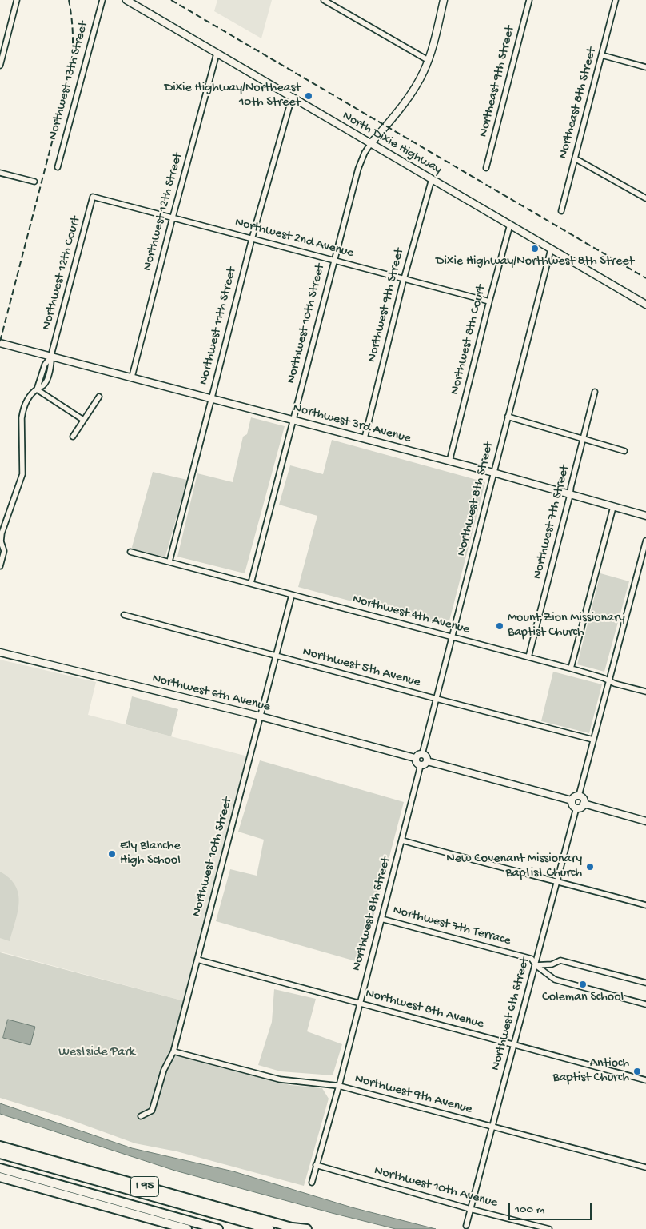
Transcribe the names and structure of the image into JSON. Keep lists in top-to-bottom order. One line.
{"streets":{"highway":["I 95"],"street":["Northwest 13th Street","Northeast 9th Street","Northeast 8th Street","North Dixie Highway","Northwest 12th Street","Northwest 2nd Avenue","Northwest 12th Court","Northwest 9th Street","Northwest 10th Street","Northwest 11th Street","Northwest 8th Court","Northwest 3rd Avenue","Northwest 8th Street","Northwest 7th Street","Northwest 4th Avenue","Northwest 5th Avenue","Northwest 6th Avenue","Northwest 7th Terrace","Northwest 8th Avenue","Northwest 6th Street","Northwest 9th Avenue","Northwest 10th Avenue"]},"crossings":[["North Dixie Highway","Northwest 12th Street"],["North Dixie Highway","Northwest 9th Street"],["North Dixie Highway","Northwest 10th Street"],["North Dixie Highway","Northwest 11th Street"],["North Dixie Highway","Northwest 8th Court"],["North Dixie Highway","Northwest 8th Street"],["Northwest 12th Street","Northwest 2nd Avenue"],["Northwest 12th Street","Northwest 3rd Avenue"],["Northwest 2nd Avenue","Northwest 12th Court"],["Northwest 2nd Avenue","Northwest 9th Street"],["Northwest 2nd Avenue","Northwest 10th Street"],["Northwest 2nd Avenue","Northwest 11th Street"],["Northwest 2nd Avenue","Northwest 8th Court"],["Northwest 12th Court","Northwest 3rd Avenue"],["Northwest 9th Street","Northwest 3rd Avenue"],["Northwest 10th Street","Northwest 3rd Avenue"],["Northwest 10th Street","Northwest 4th Avenue"],["Northwest 10th Street","Northwest 5th Avenue"],["Northwest 10th Street","Northwest 6th Avenue"],["Northwest 10th Street","Northwest 8th Avenue"],["Northwest 10th Street","Northwest 9th Avenue"],["Northwest 11th Street","Northwest 3rd Avenue"],["Northwest 11th Street","Northwest 4th Avenue"],["Northwest 8th Court","Northwest 3rd Avenue"],["Northwest 3rd Avenue","Northwest 8th Street"],["Northwest 3rd Avenue","Northwest 7th Street"],["Northwest 8th Street","Northwest 4th Avenue"],["Northwest 8th Street","Northwest 5th Avenue"],["Northwest 8th Street","Northwest 6th Avenue"],["Northwest 8th Street","Northwest 7th Terrace"],["Northwest 8th Street","Northwest 8th Avenue"],["Northwest 8th Street","Northwest 9th Avenue"],["Northwest 8th Street","Northwest 10th Avenue"],["Northwest 7th Street","Northwest 4th Avenue"],["Northwest 7th Terrace","Northwest 6th Street"],["Northwest 8th Avenue","Northwest 6th Street"],["Northwest 6th Street","Northwest 9th Avenue"],["Northwest 6th Street","Northwest 10th Avenue"]],"parks":["Westside Park"],"places":["Dixie Highway/Northeast 10th Street","Dixie Highway/Northwest 8th Street","Mount Zion Missionary Baptist Church","Ely Blanche High School","New Covenant Missionary Baptist Church","Coleman School","Antioch Baptist Church"],"scale_bar":"100 m"}
